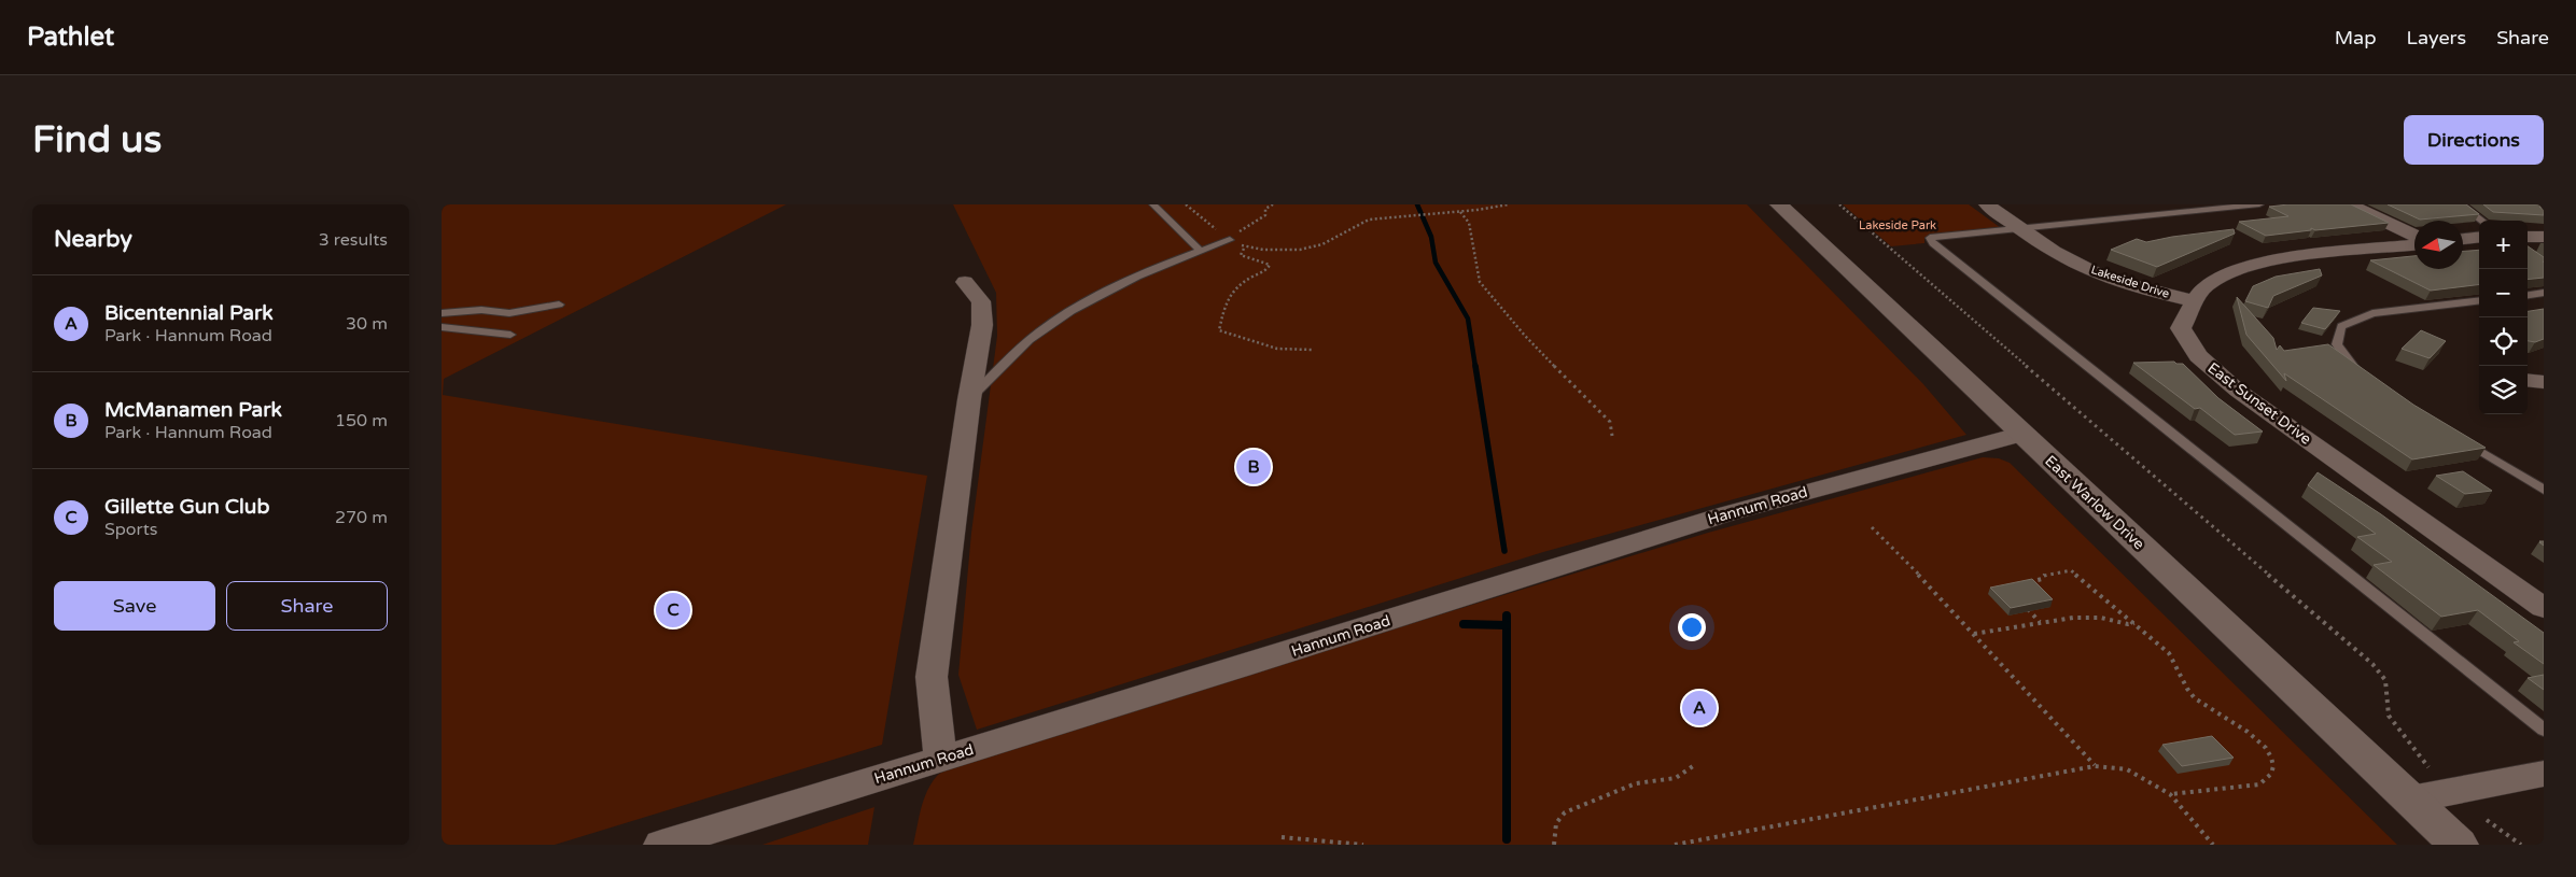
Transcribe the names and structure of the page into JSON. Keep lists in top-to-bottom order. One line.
{"streets":{"street":["Lakeside Drive","East Sunset Drive","East Warlow Drive","Hannum Road"]},"crossings":[["Lakeside Drive","East Sunset Drive"],["East Warlow Drive","Hannum Road"]],"parks":["Lakeside Park"],"north":"left","page":{"header":"Pathlet","nav":["Map","Layers","Share"],"buttons":["Directions",["Save","Share"]],"title":"Find us","heading":["Nearby","3 results"],"map_buttons":["+","−"],"list":[{"mark":"A","name":"Bicentennial Park","note":"Park · Hannum Road","value":"30 m"},{"mark":"B","name":"McManamen Park","note":"Park · Hannum Road","value":"150 m"},{"mark":"C","name":"Gillette Gun Club","note":"Sports","value":"270 m"}],"pins":["B","C","A"]}}
